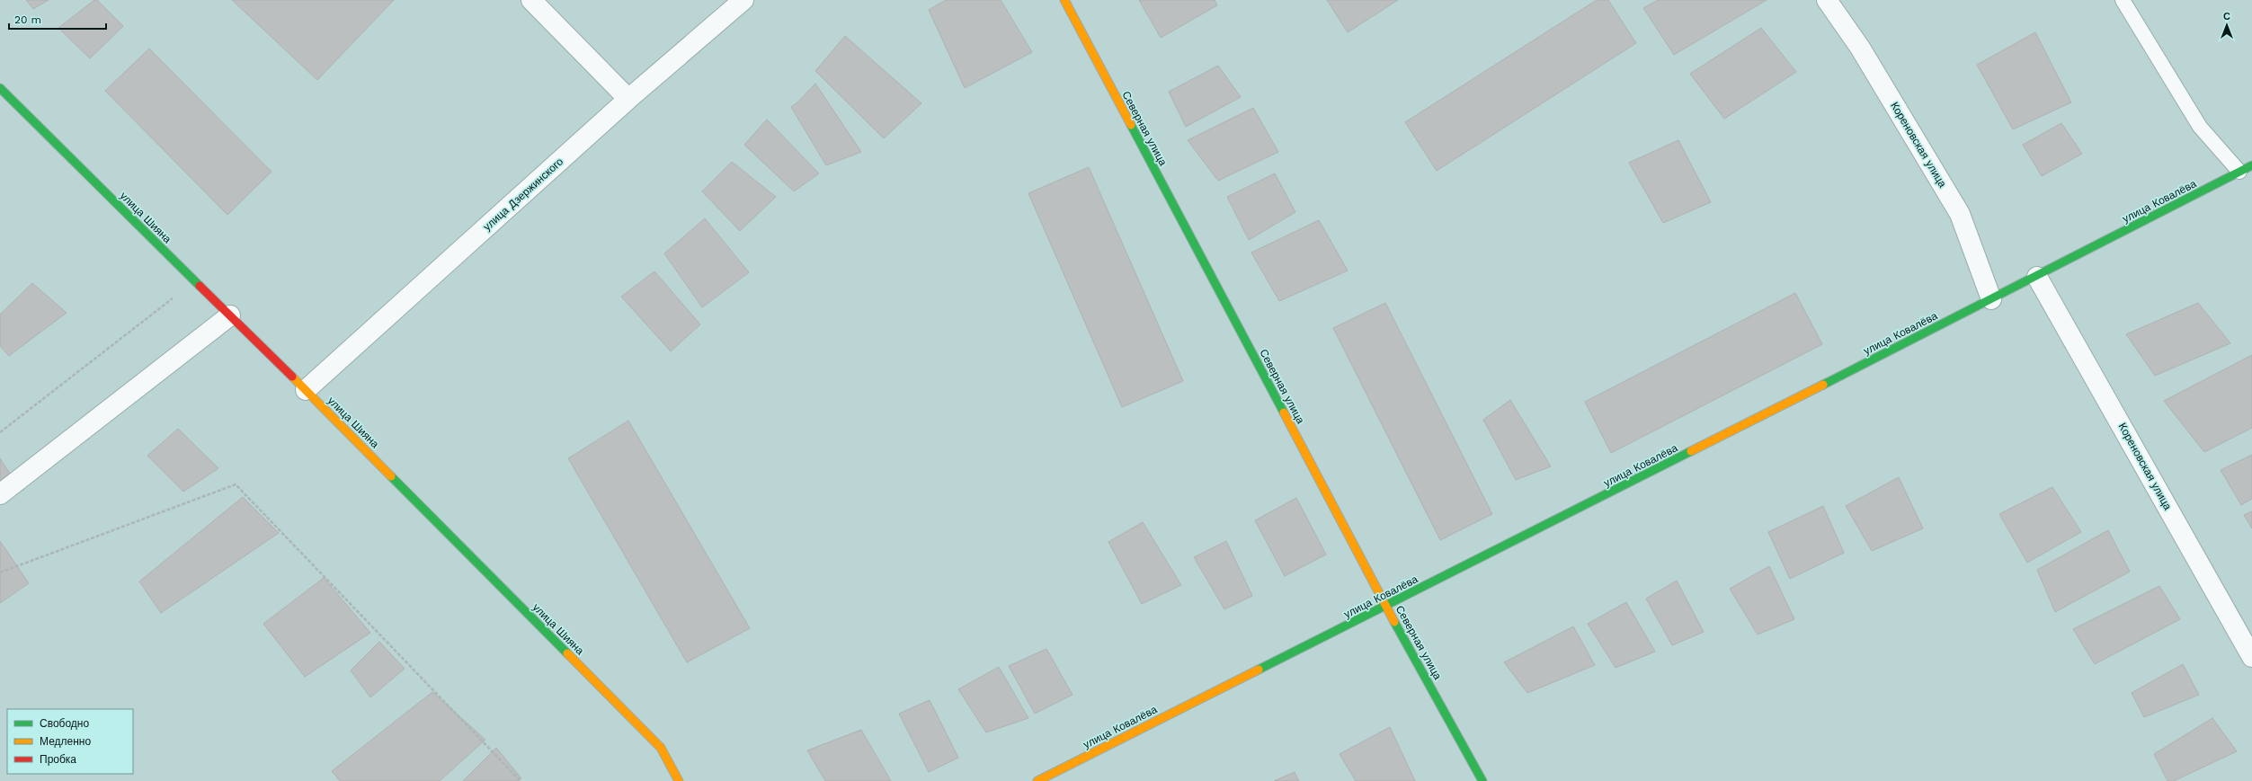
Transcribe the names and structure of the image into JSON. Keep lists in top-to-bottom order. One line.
{"streets":{"street":["Северная улица","Кореновская улица","улица Дзержинского","улица Ковалёва","улица Шияна"]},"crossings":[["Северная улица","улица Ковалёва"],["Кореновская улица","улица Ковалёва"],["улица Дзержинского","улица Шияна"]],"legend":["Свободно","Медленно","Пробка"],"scale_bar":"20 m","north":"top"}
